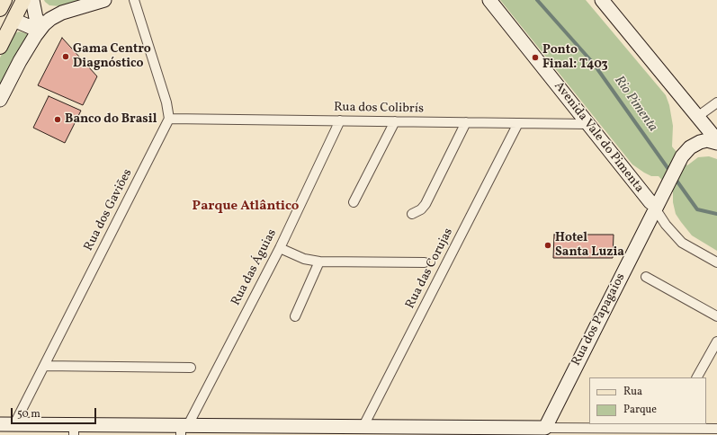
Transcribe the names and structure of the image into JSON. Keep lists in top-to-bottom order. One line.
{"streets":{"main road":["Avenida Vale do Pimenta","Rua dos Papagaios"],"street":["Rua dos Colibrís","Rua dos Gaviões","Rua das Águias","Rua das Corujas"]},"crossings":[["Rua dos Colibrís","Avenida Vale do Pimenta"],["Rua dos Colibrís","Rua dos Gaviões"],["Rua dos Colibrís","Rua das Águias"],["Rua dos Colibrís","Rua das Corujas"],["Avenida Vale do Pimenta","Rua dos Papagaios"]],"districts":["Parque Atlântico"],"water":["Rio Pimenta"],"places":["Gama Centro Diagnóstico","Ponto Final: T403","Banco do Brasil","Hotel Santa Luzia"],"legend":["Rua","Parque"],"scale_bar":"50 m"}
